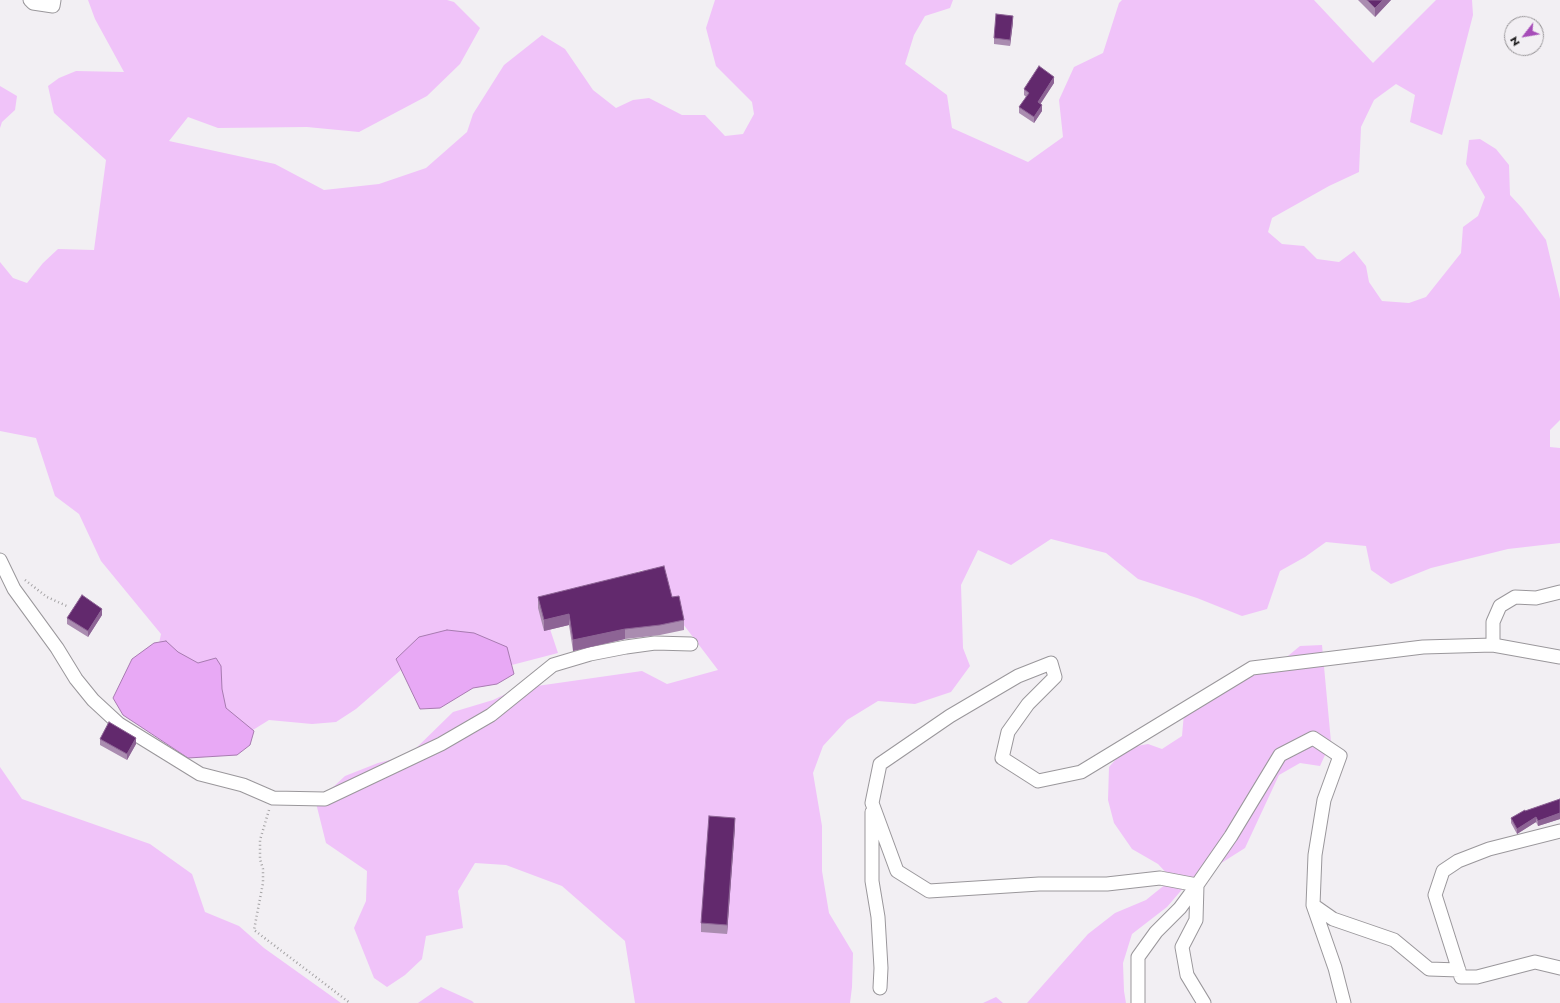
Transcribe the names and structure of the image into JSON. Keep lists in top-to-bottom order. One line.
{"north":"bottom left"}
